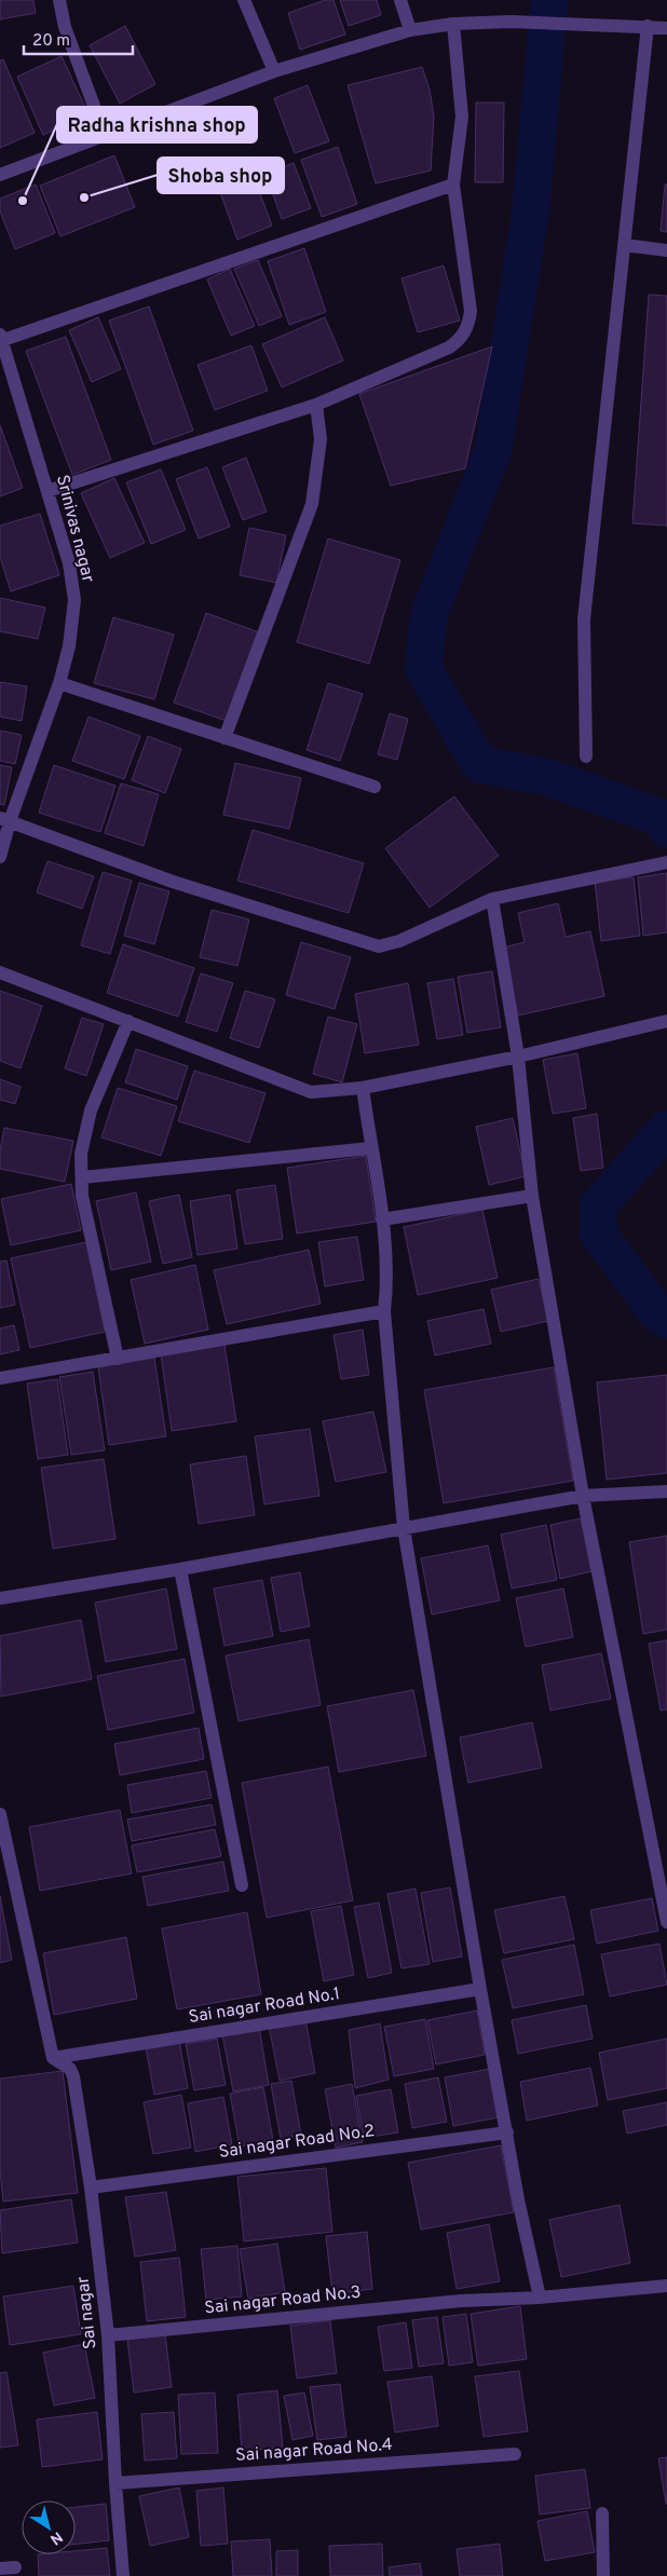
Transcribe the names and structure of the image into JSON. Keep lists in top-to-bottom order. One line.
{"streets":{"street":["Srinivas nagar","Sai nagar Road No.1","Sai nagar Road No.2","Sai nagar Road No.3","Sai nagar","Sai nagar Road No.4"]},"crossings":[["Sai nagar Road No.1","Sai nagar"],["Sai nagar Road No.2","Sai nagar"],["Sai nagar Road No.3","Sai nagar"],["Sai nagar","Sai nagar Road No.4"]],"places":["Shoba shop","Radha krishna shop"],"scale_bar":"20 m","north":"bottom right"}
